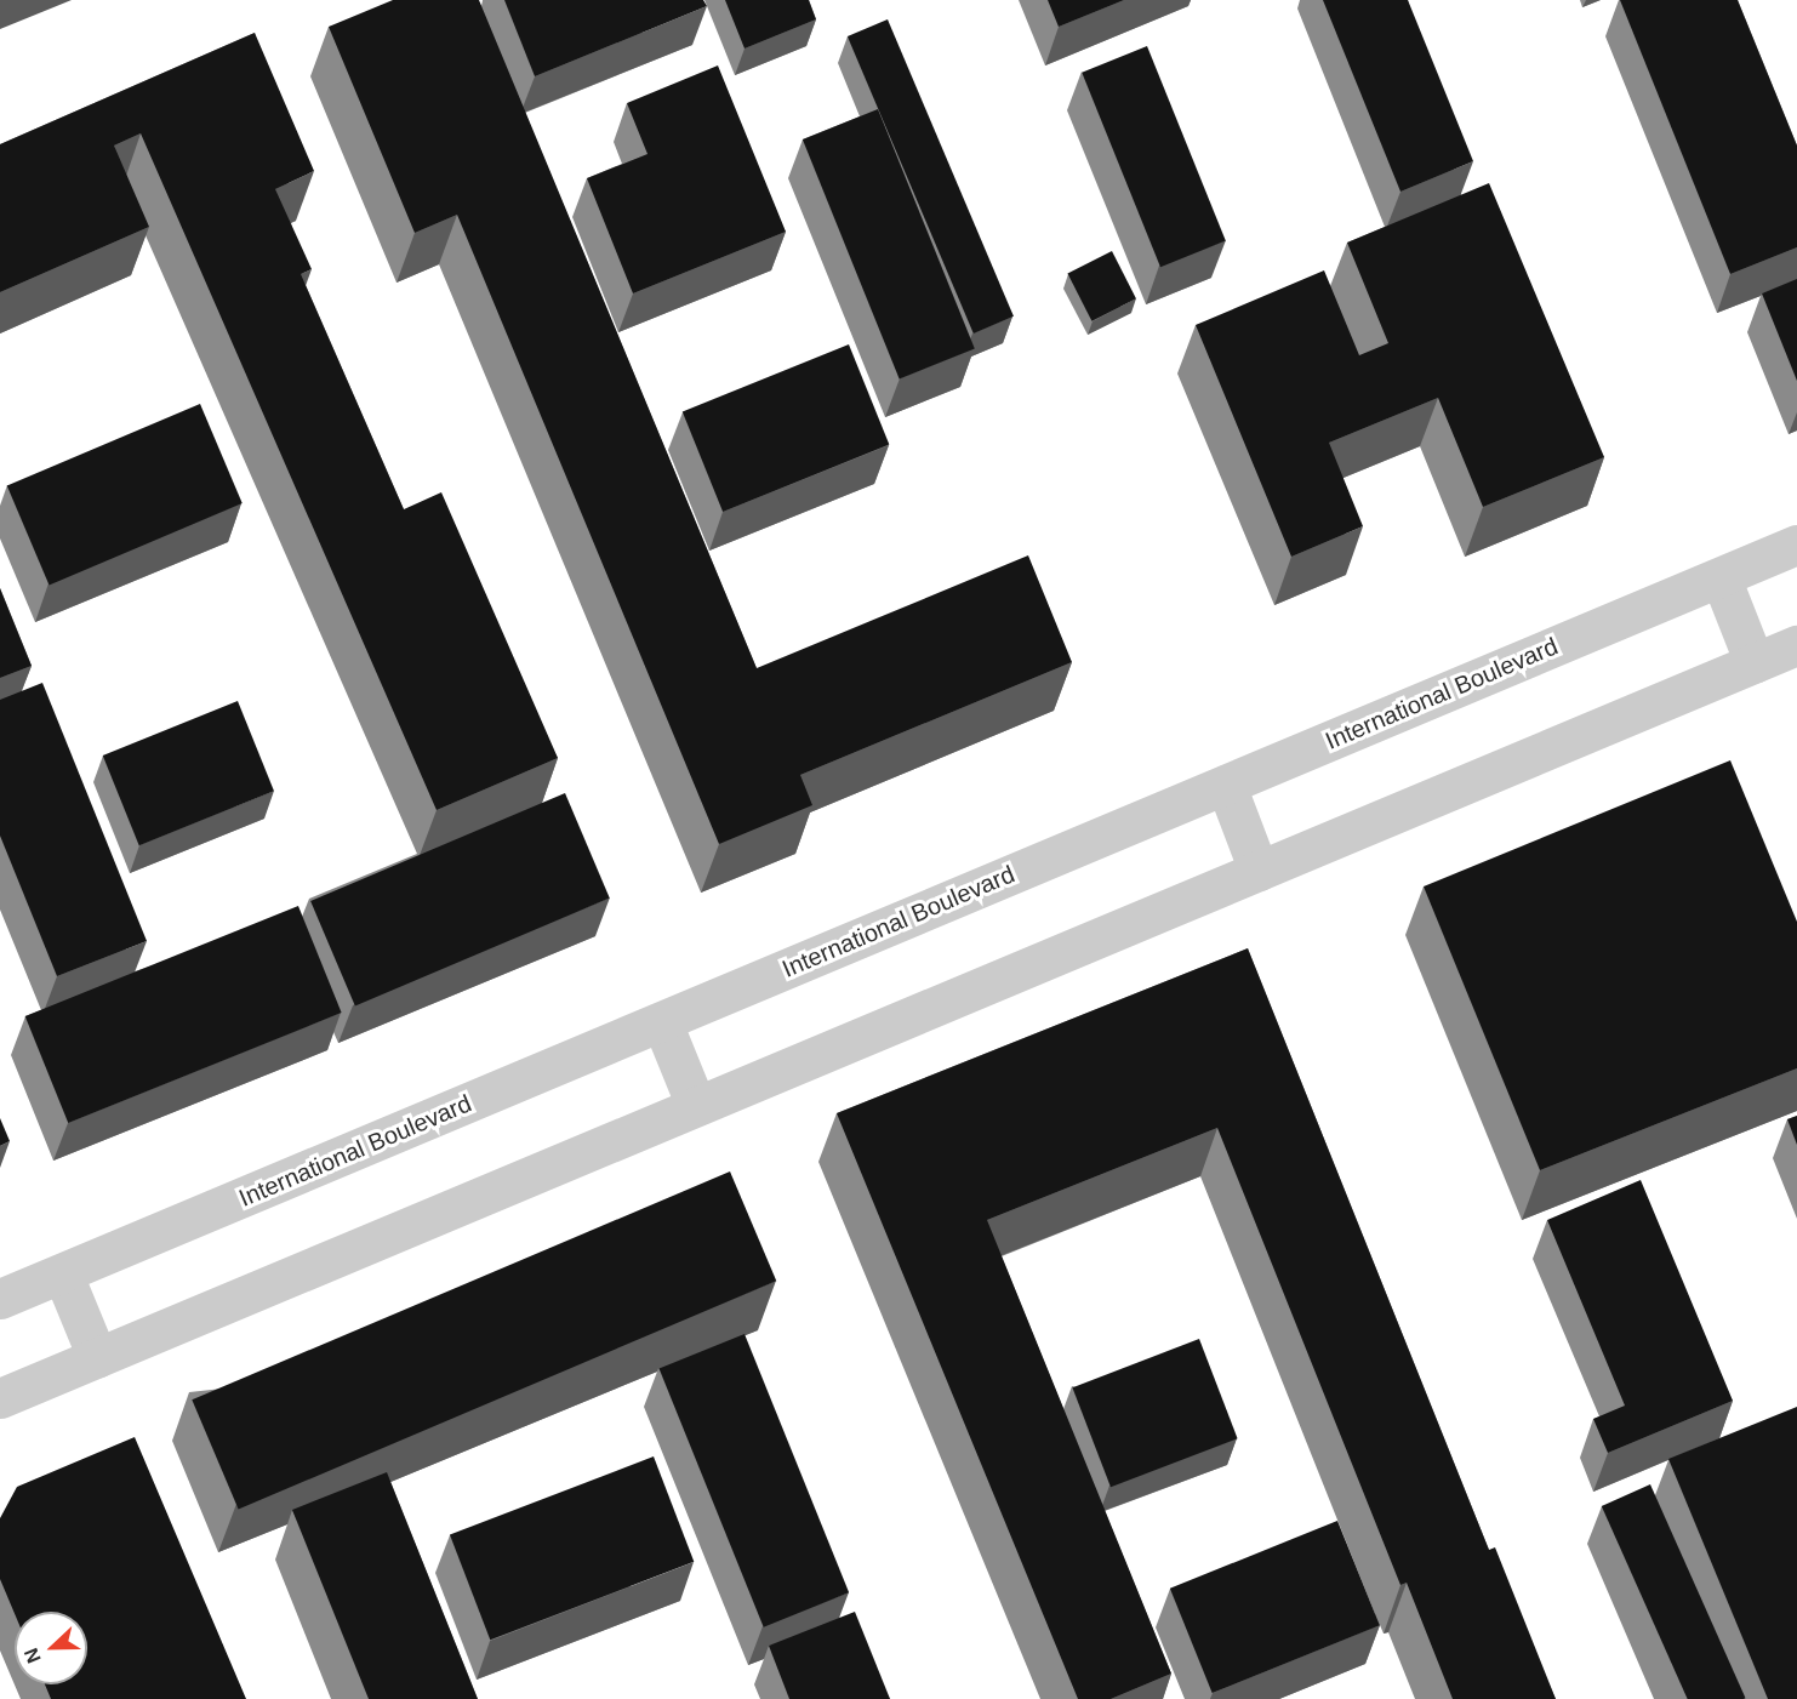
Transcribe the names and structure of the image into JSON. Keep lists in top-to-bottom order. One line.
{"streets":{"street":["International Boulevard"]},"north":"left"}
